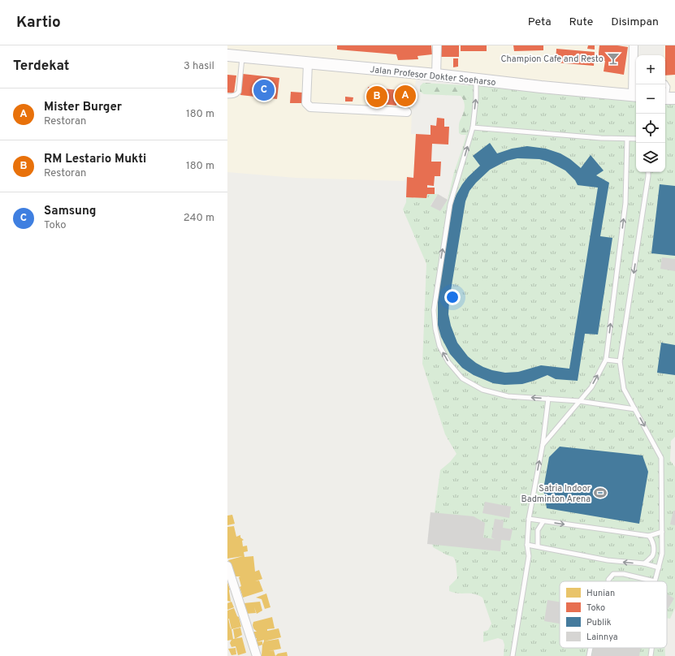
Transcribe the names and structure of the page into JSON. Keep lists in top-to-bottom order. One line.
{"streets":{"street":["Jalan Profesor Dokter Soeharso"]},"places":{"bar":["Champion Cafe and Resto"],"sports":["Satria Indoor Badminton Arena"]},"legend":["Hunian","Toko","Publik","Lainnya"],"page":{"header":"Kartio","nav":["Peta","Rute","Disimpan"],"heading":["Terdekat","3 hasil"],"map_buttons":["+","−"],"pins":["C","A","B"],"list":[{"mark":"A","name":"Mister Burger","note":"Restoran","value":"180 m"},{"mark":"B","name":"RM Lestario Mukti","note":"Restoran","value":"180 m"},{"mark":"C","name":"Samsung","note":"Toko","value":"240 m"}]}}
